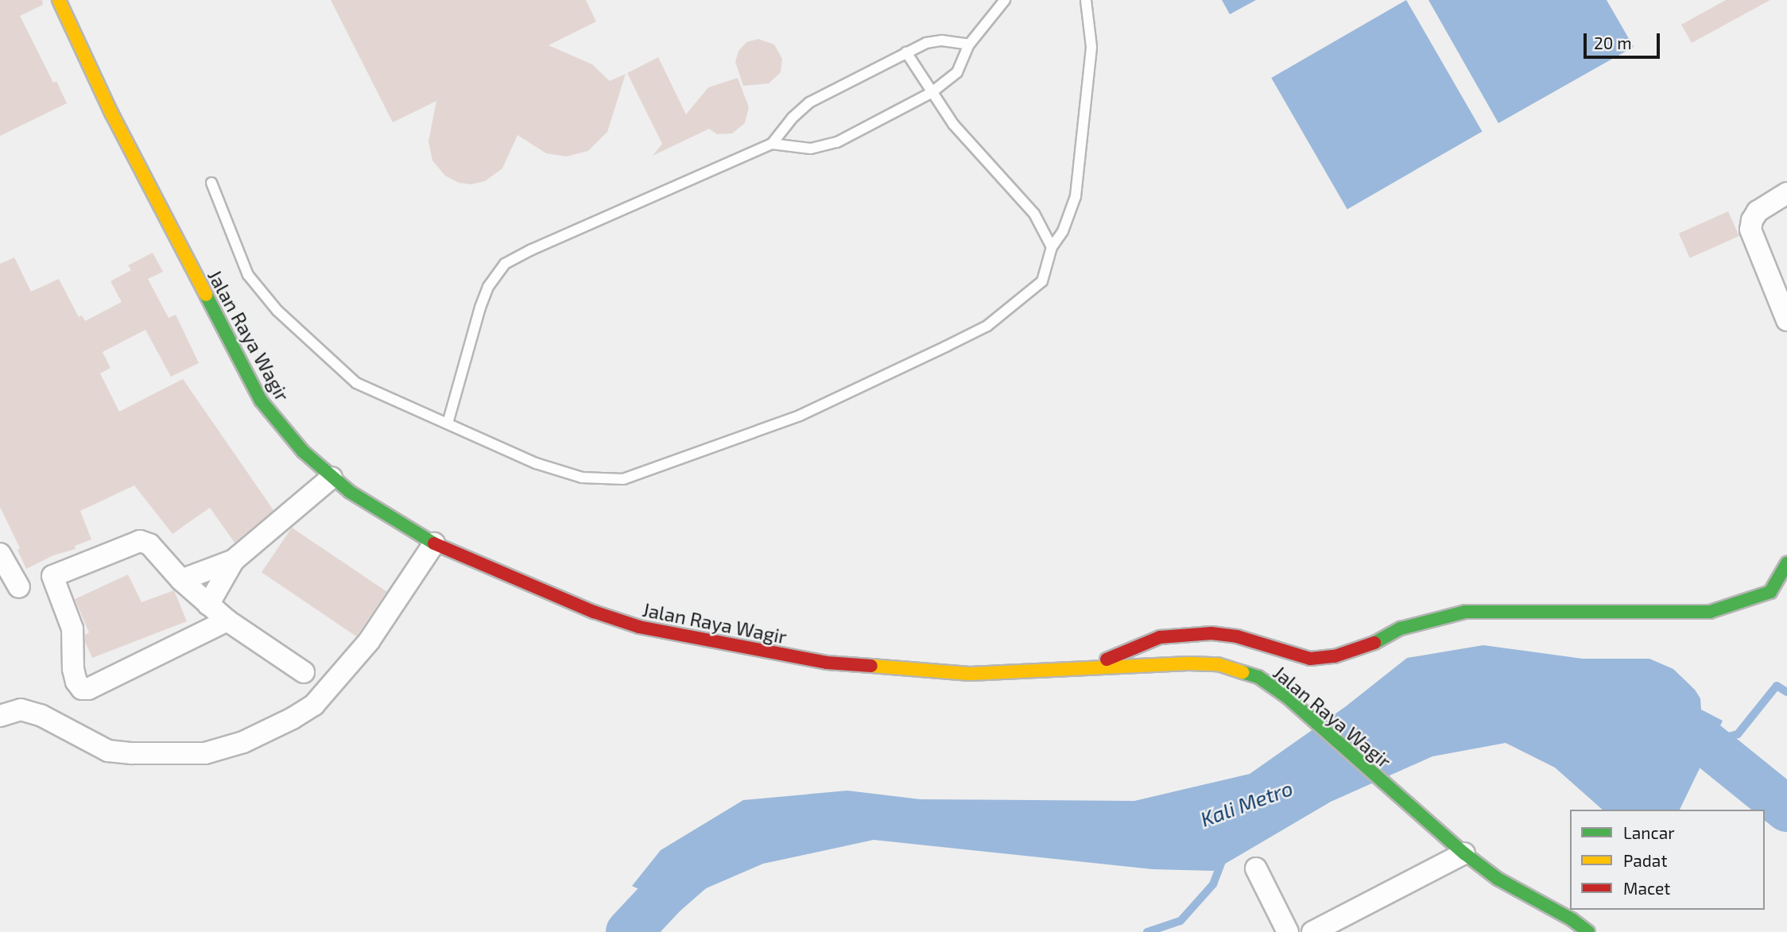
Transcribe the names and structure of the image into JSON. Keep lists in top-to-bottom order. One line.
{"streets":{"main road":["Jalan Raya Wagir"]},"water":["Kali Metro"],"legend":["Lancar","Padat","Macet"],"scale_bar":"20 m"}
